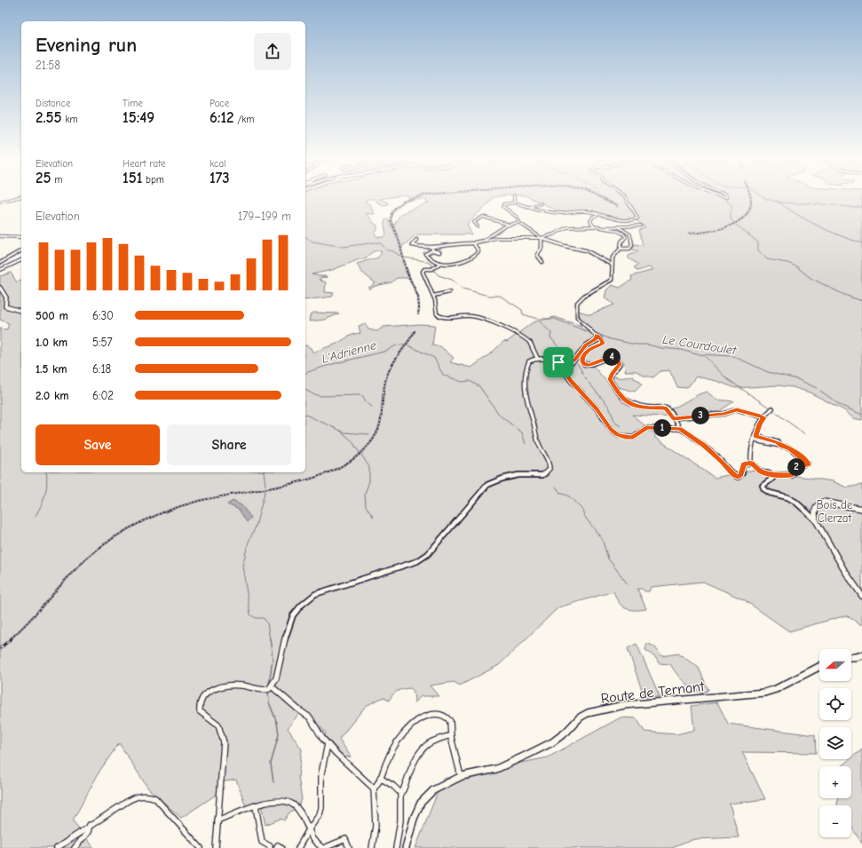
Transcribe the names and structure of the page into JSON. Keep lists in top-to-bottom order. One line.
{"streets":{"main road":["Route de Ternant"]},"water":["Le Courdoulet","L'Adrienne"],"parks":["Bois de Clerzat"],"north":"left","page":{"heading":["Evening run","21:58"],"stats":[["Distance","2.55 km"],["Time","15:49"],["Pace","6:12 /km"],["Elevation","25 m"],["Heart rate","151 bpm"],["kcal","173"]],"chart":["Elevation","179–199 m"],"list":[{"name":"500 m","note":"6:30"},{"name":"1.0 km","note":"5:57"},{"name":"1.5 km","note":"6:18"},{"name":"2.0 km","note":"6:02"}],"pins":["4","3","1","2"],"buttons":["Save","Share"],"map_buttons":["+","−"]}}
